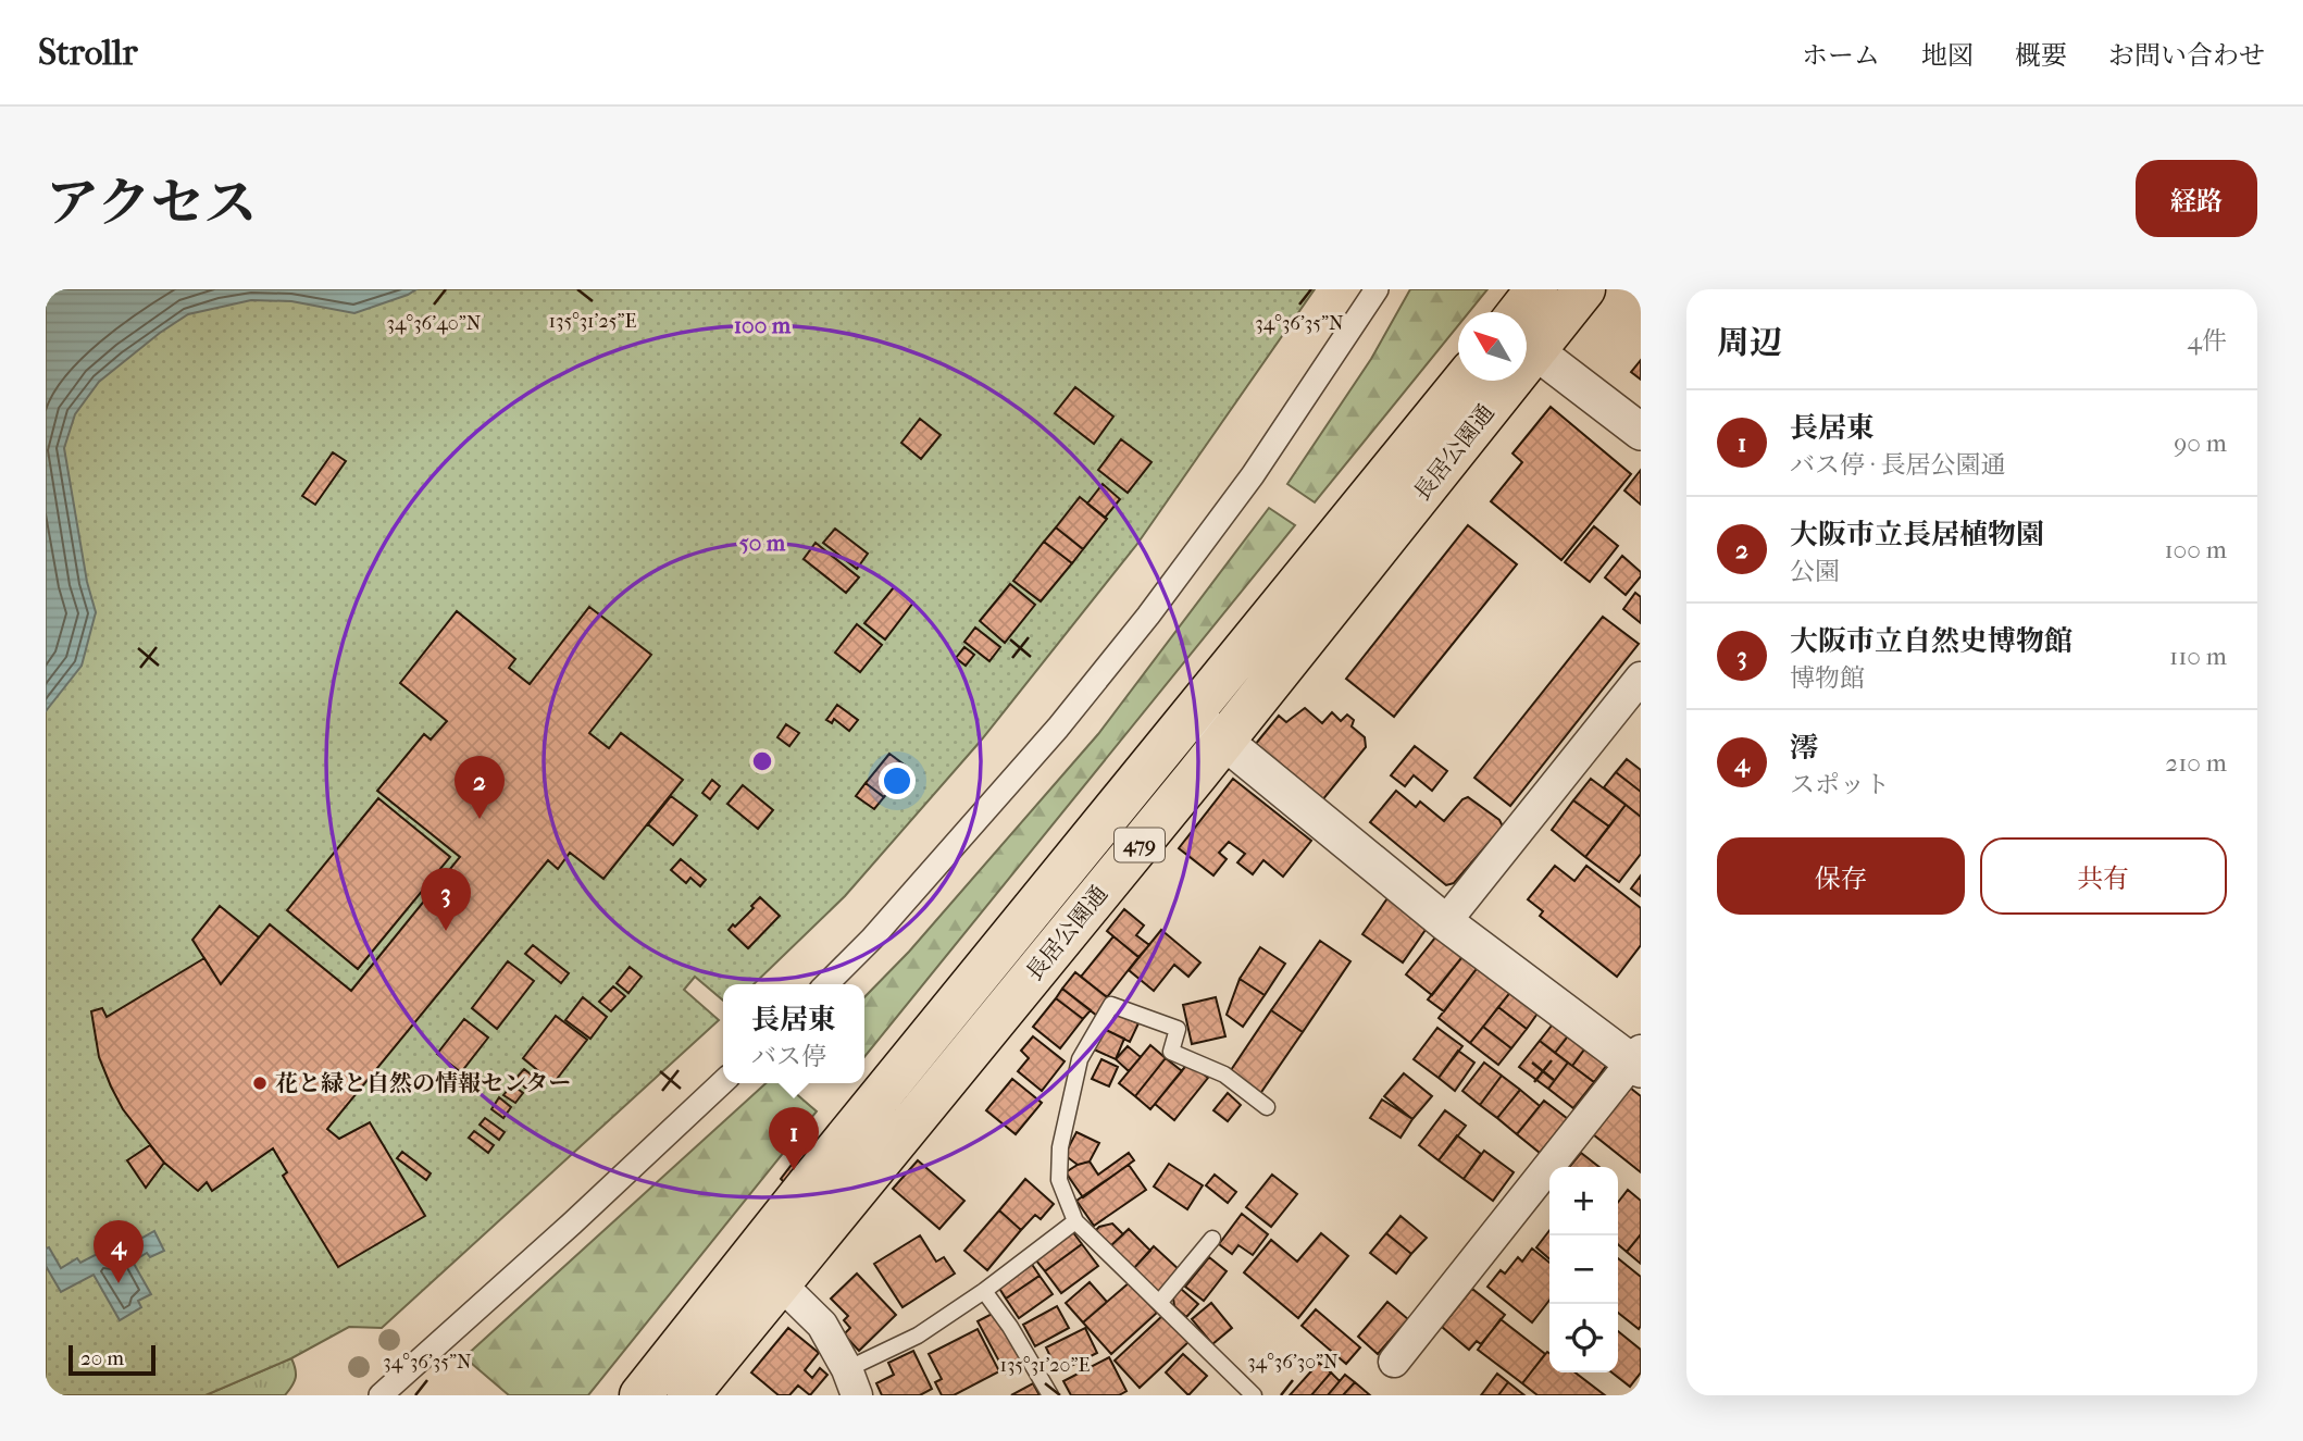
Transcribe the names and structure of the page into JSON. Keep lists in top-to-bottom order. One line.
{"streets":{"highway":["長居公園通","479"]},"places":["花と緑と自然の情報センター"],"scale_bar":"20 m","north":"top left","page":{"header":"Strollr","nav":["ホーム","地図","概要","お問い合わせ"],"title":"アクセス","buttons":["経路",["保存","共有"]],"heading":["周辺","4件"],"list":[{"mark":"1","name":"長居東","note":"バス停 · 長居公園通","value":"90 m"},{"mark":"2","name":"大阪市立長居植物園","note":"公園","value":"100 m"},{"mark":"3","name":"大阪市立自然史博物館","note":"博物館","value":"110 m"},{"mark":"4","name":"澪","note":"スポット","value":"210 m"}],"pins":["2","3","1","4"],"popup":["長居東","バス停"],"map_buttons":["+","−"],"scale":"20 m"},"coordinates":["135°31'25\"E","34°36'40\"N","34°36'35\"N","34°36'30\"N","135°31'20\"E"],"rings":["100 m","50 m"]}
